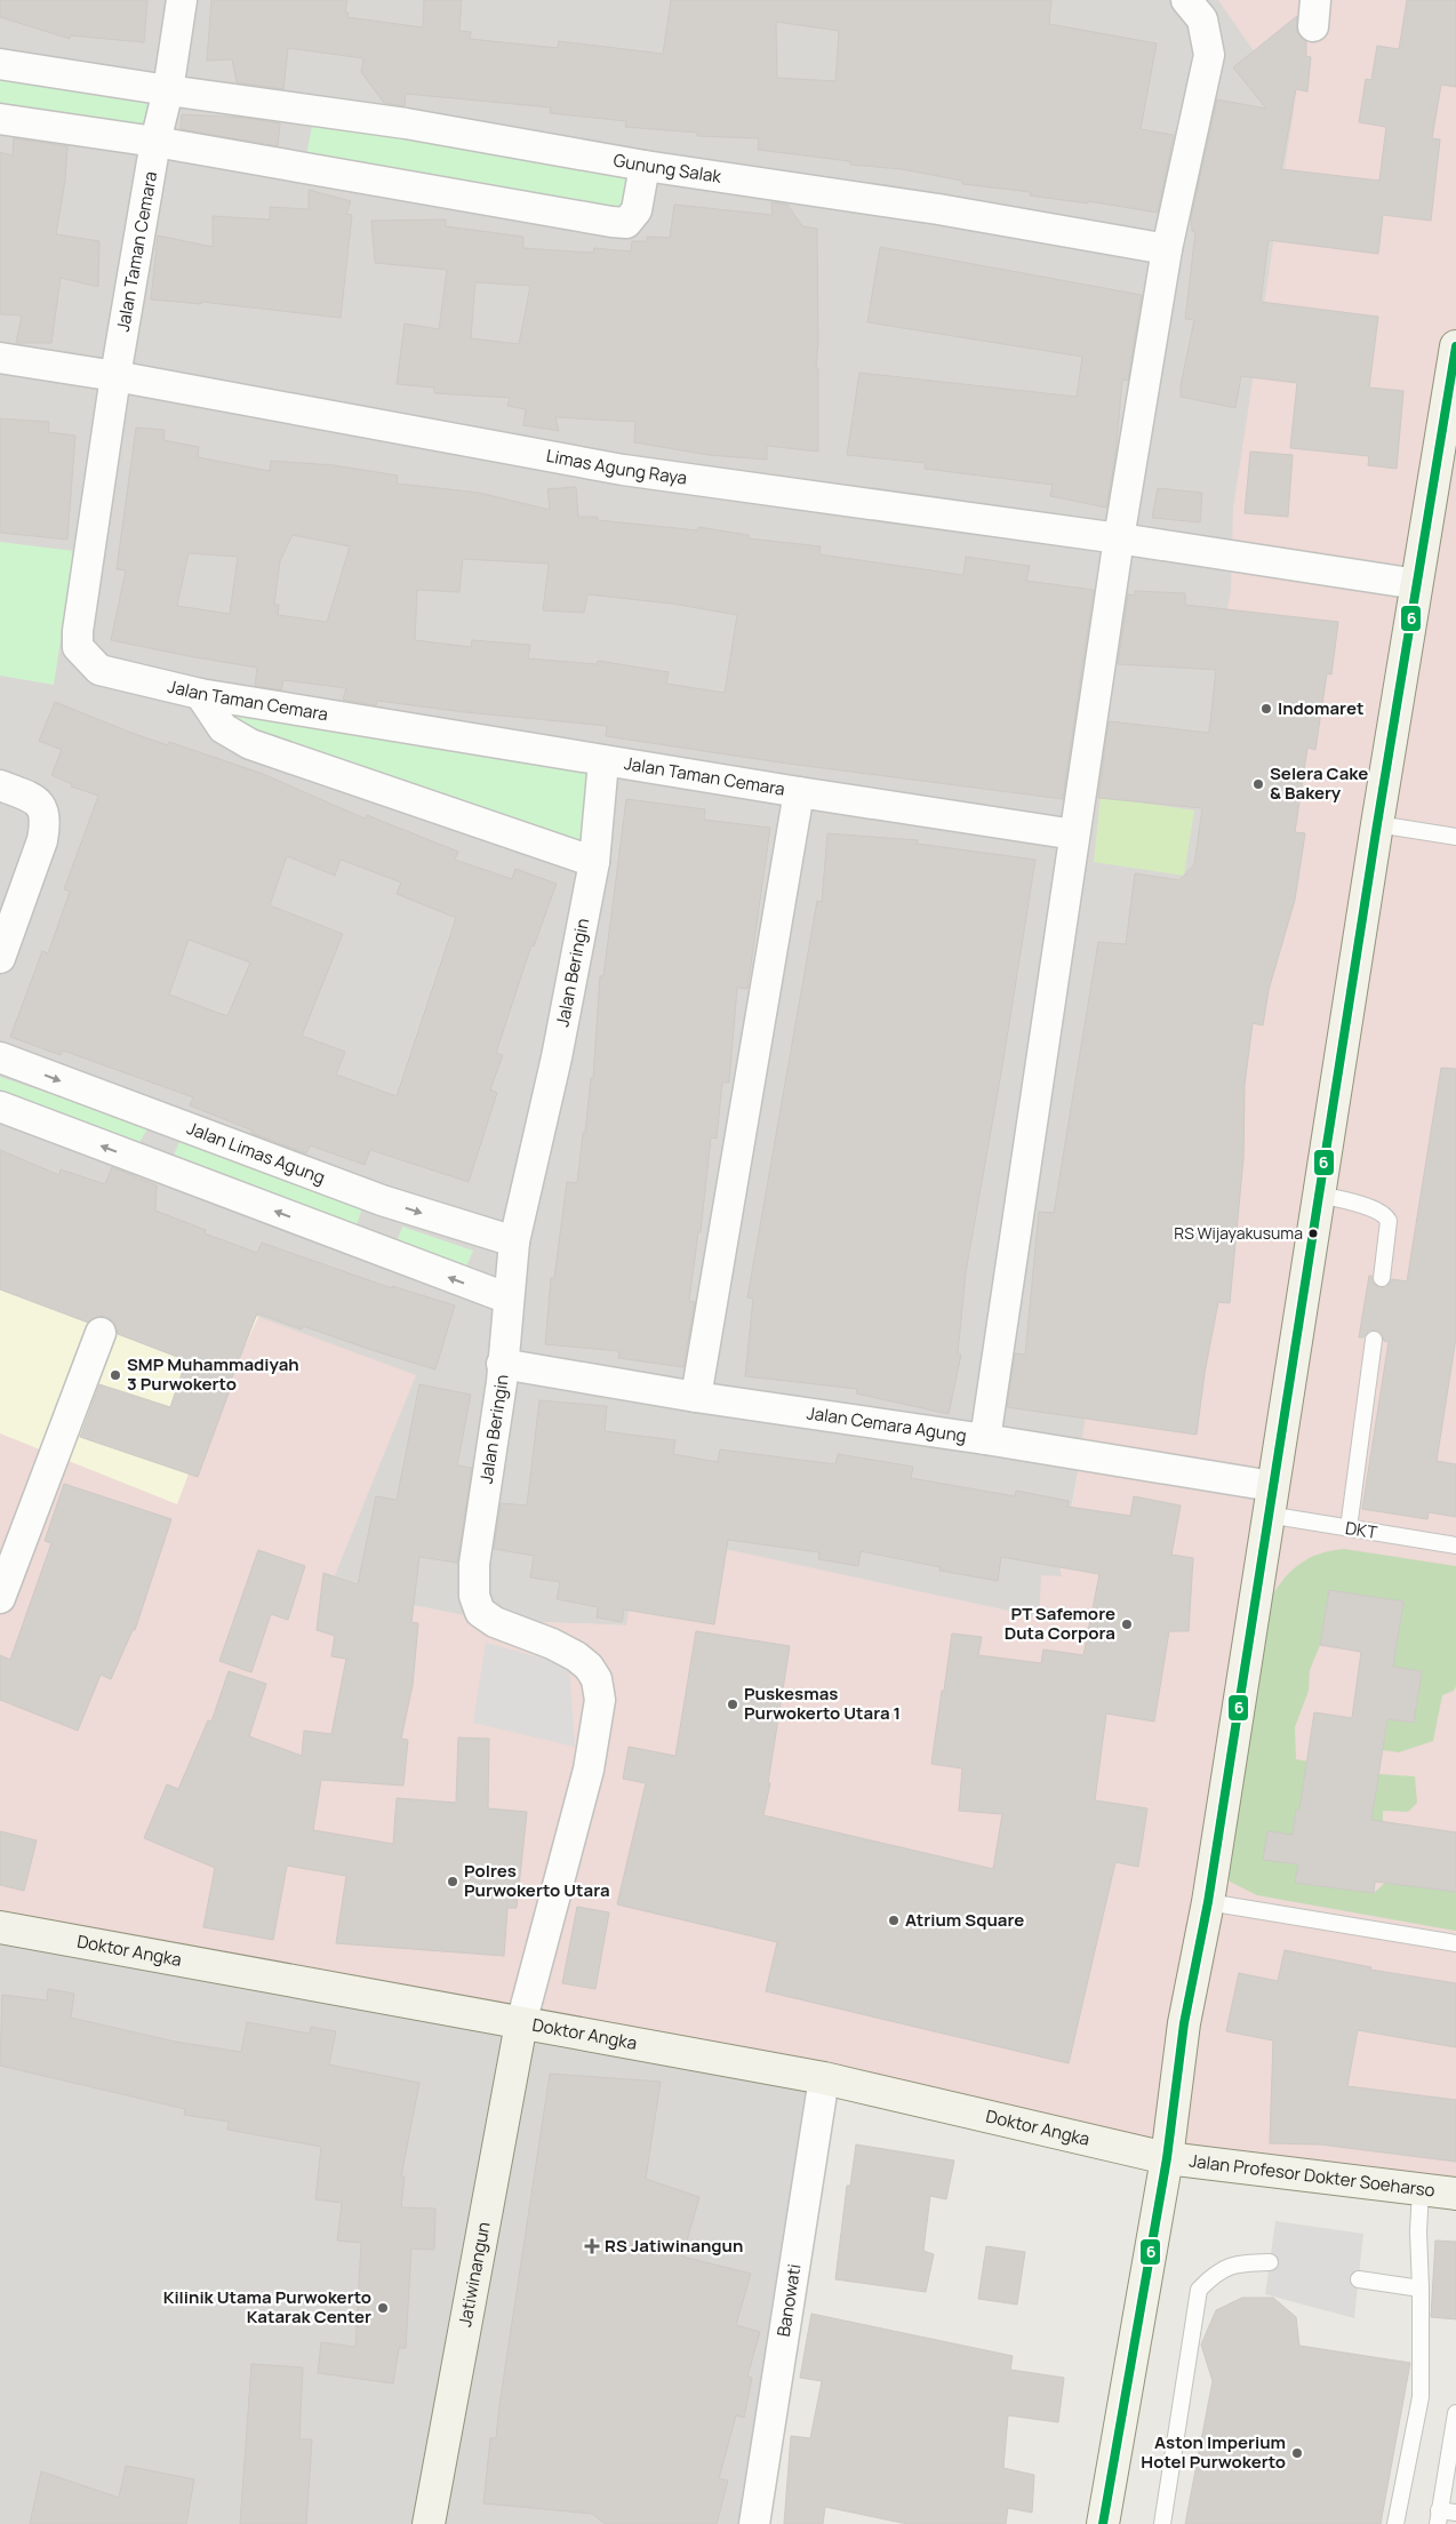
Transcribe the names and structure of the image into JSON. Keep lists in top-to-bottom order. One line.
{"streets":{"main road":["Doktor Angka","Jalan Profesor Dokter Soeharso","Jatiwinangun"],"street":["Gunung Salak","Jalan Taman Cemara","Limas Agung Raya","Jalan Beringin","Jalan Limas Agung","Jalan Cemara Agung","Banowati"],"lane":["DKT"]},"crossings":[["Gunung Salak","Jalan Taman Cemara"],["Jalan Taman Cemara","Limas Agung Raya"],["Jalan Taman Cemara","Jalan Beringin"],["Jalan Beringin","Jalan Limas Agung"],["Jalan Beringin","Jalan Cemara Agung"],["Jalan Beringin","Doktor Angka"],["Jalan Beringin","Jatiwinangun"],["Jalan Cemara Agung","DKT"],["Doktor Angka","Jalan Profesor Dokter Soeharso"],["Doktor Angka","Jatiwinangun"],["Doktor Angka","Banowati"]],"places":{"other":["Indomaret","Selera Cake & Bakery","RS Wijayakusuma","SMP Muhammadiyah 3 Purwokerto","PT Safemore Duta Corpora","Puskesmas Purwokerto Utara 1","Polres Purwokerto Utara","Atrium Square","Kilinik Utama Purwokerto Katarak Center","Aston Imperium Hotel Purwokerto"],"health":["RS Jatiwinangun"]},"lines":["transit line 6"]}
